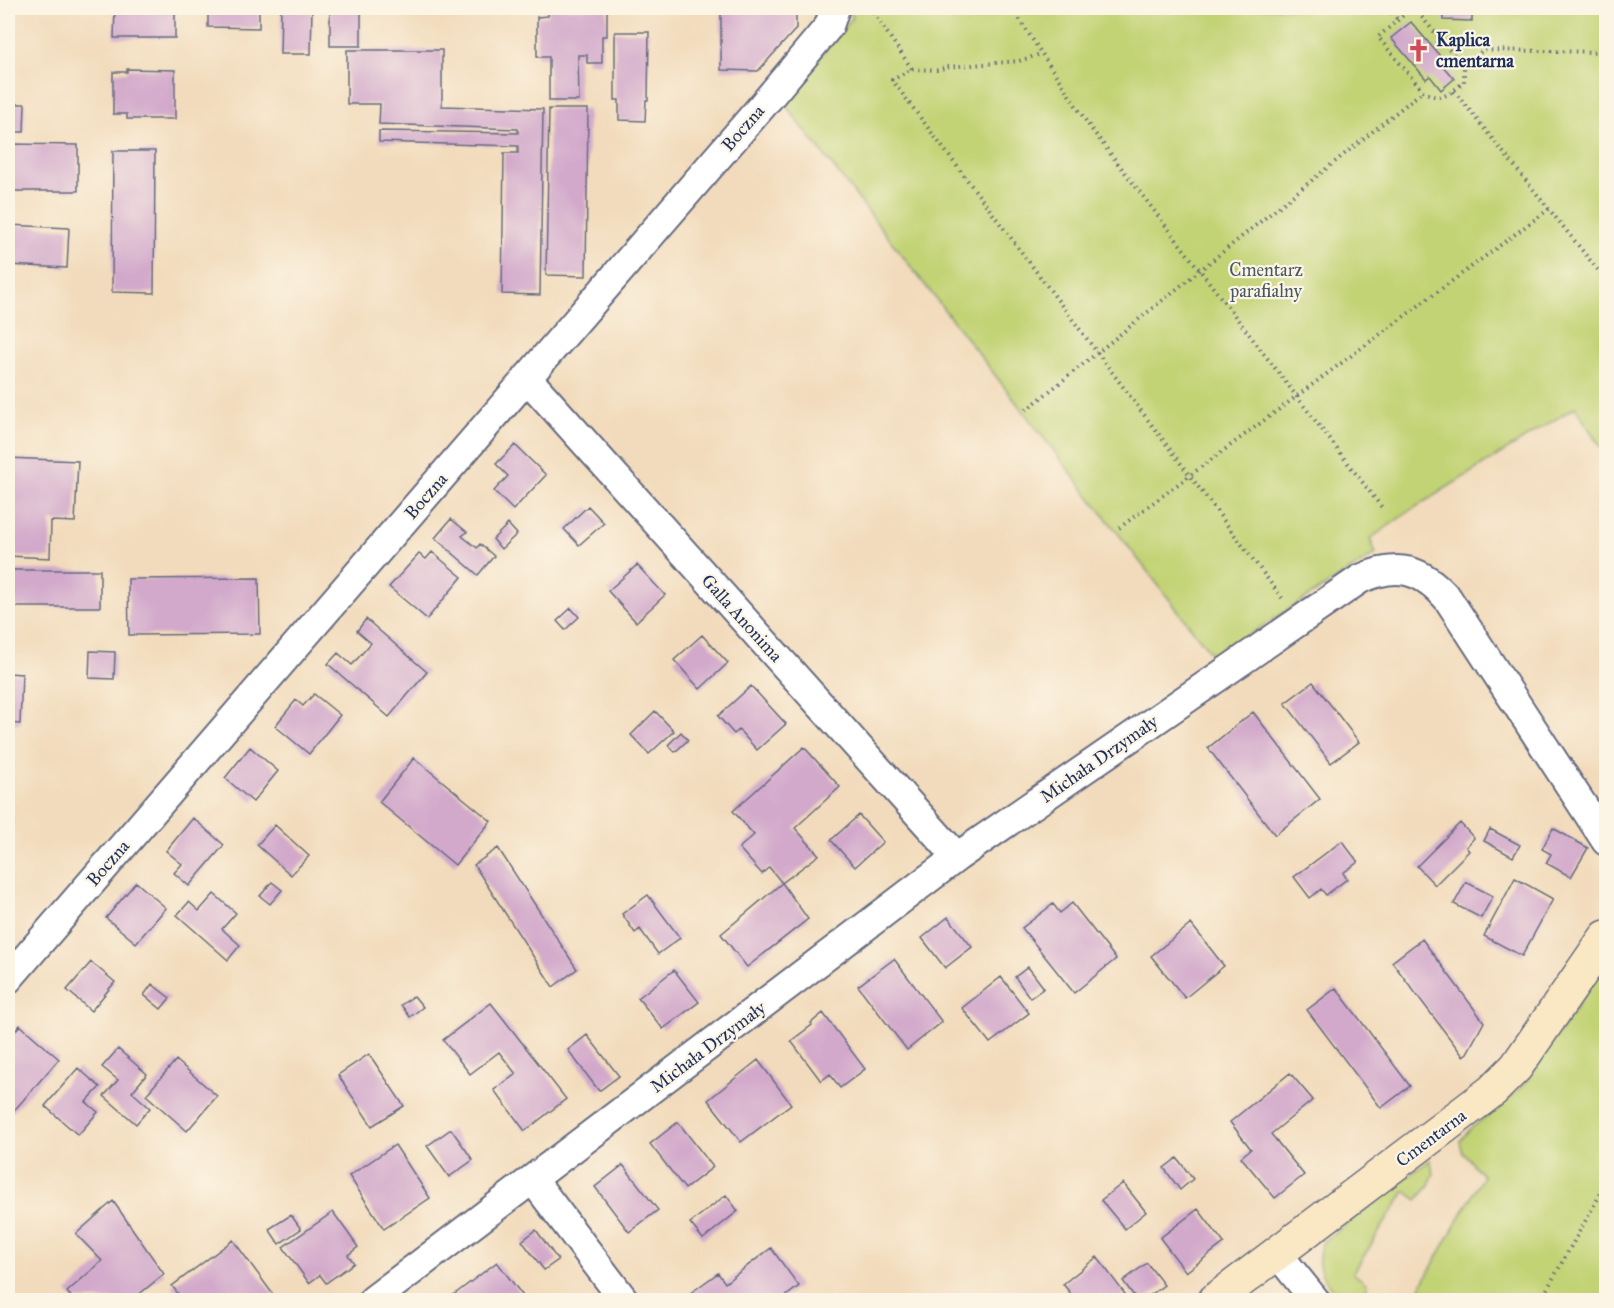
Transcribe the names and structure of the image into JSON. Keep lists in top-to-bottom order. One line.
{"streets":{"street":["Boczna","Galla Anonima","Michała Drzymały","Cmentarna"]},"crossings":[["Boczna","Galla Anonima"],["Galla Anonima","Michała Drzymały"]],"parks":["Cmentarz parafialny"],"places":{"church":["Kaplica cmentarna"]}}
